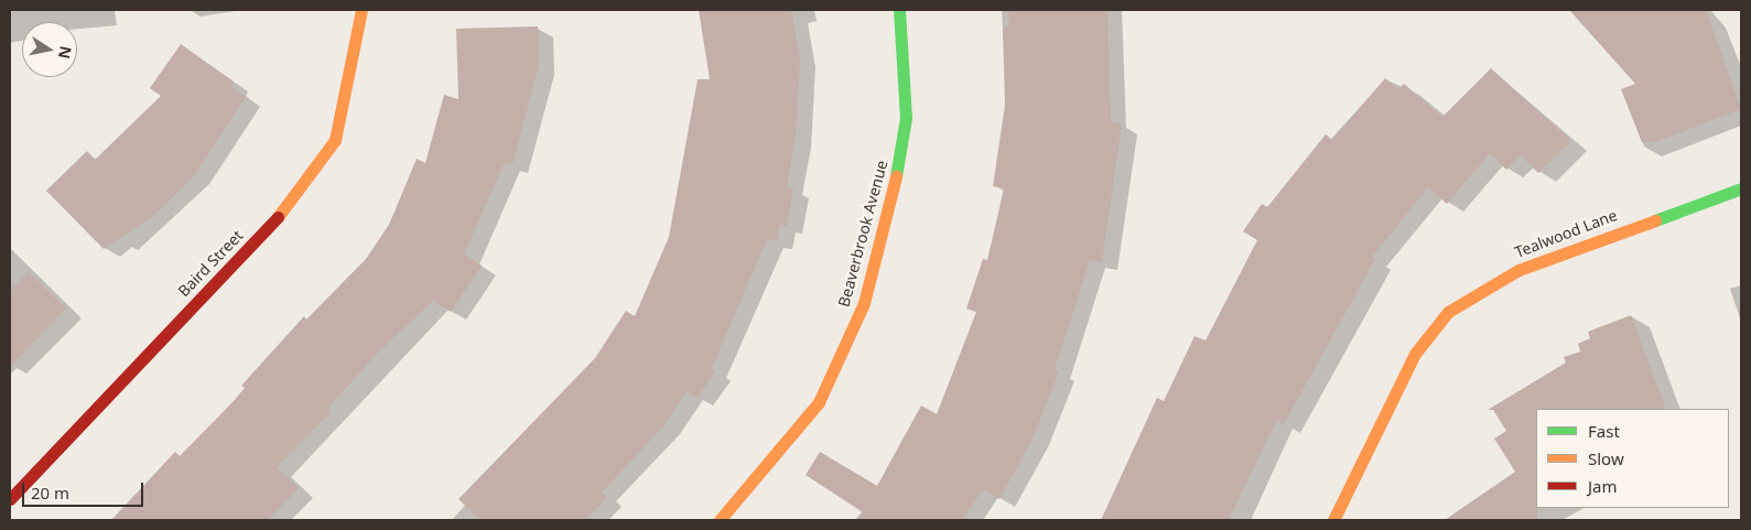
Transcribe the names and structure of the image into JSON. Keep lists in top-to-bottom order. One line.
{"streets":{"street":["Beaverbrook Avenue","Tealwood Lane","Baird Street"]},"legend":["Fast","Slow","Jam"],"scale_bar":"20 m","north":"right"}
